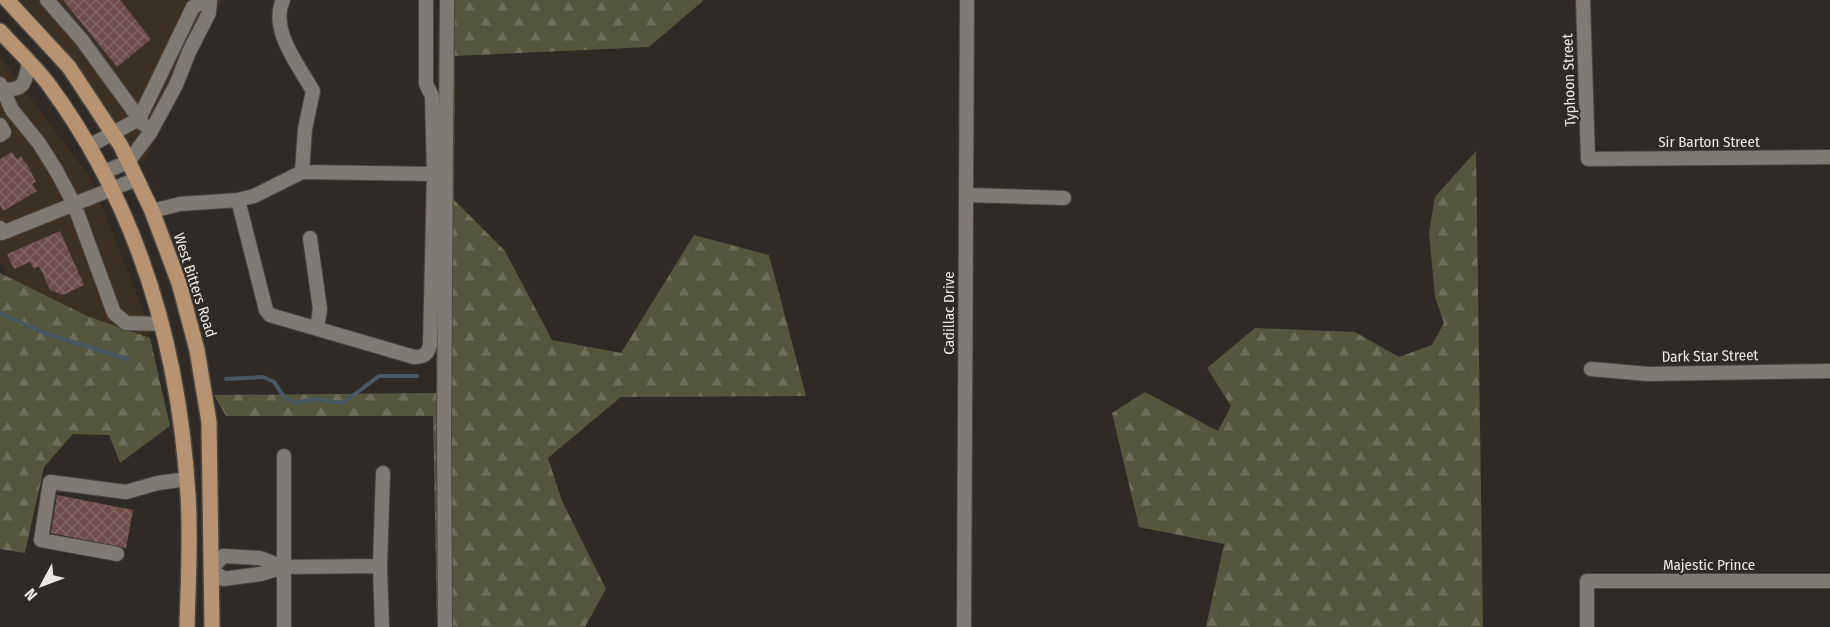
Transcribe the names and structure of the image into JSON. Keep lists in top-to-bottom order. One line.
{"streets":{"main road":["West Bitters Road"],"street":["Typhoon Street","Sir Barton Street","Cadillac Drive","Dark Star Street","Majestic Prince"]},"crossings":[["Typhoon Street","Sir Barton Street"]],"north":"bottom left"}
